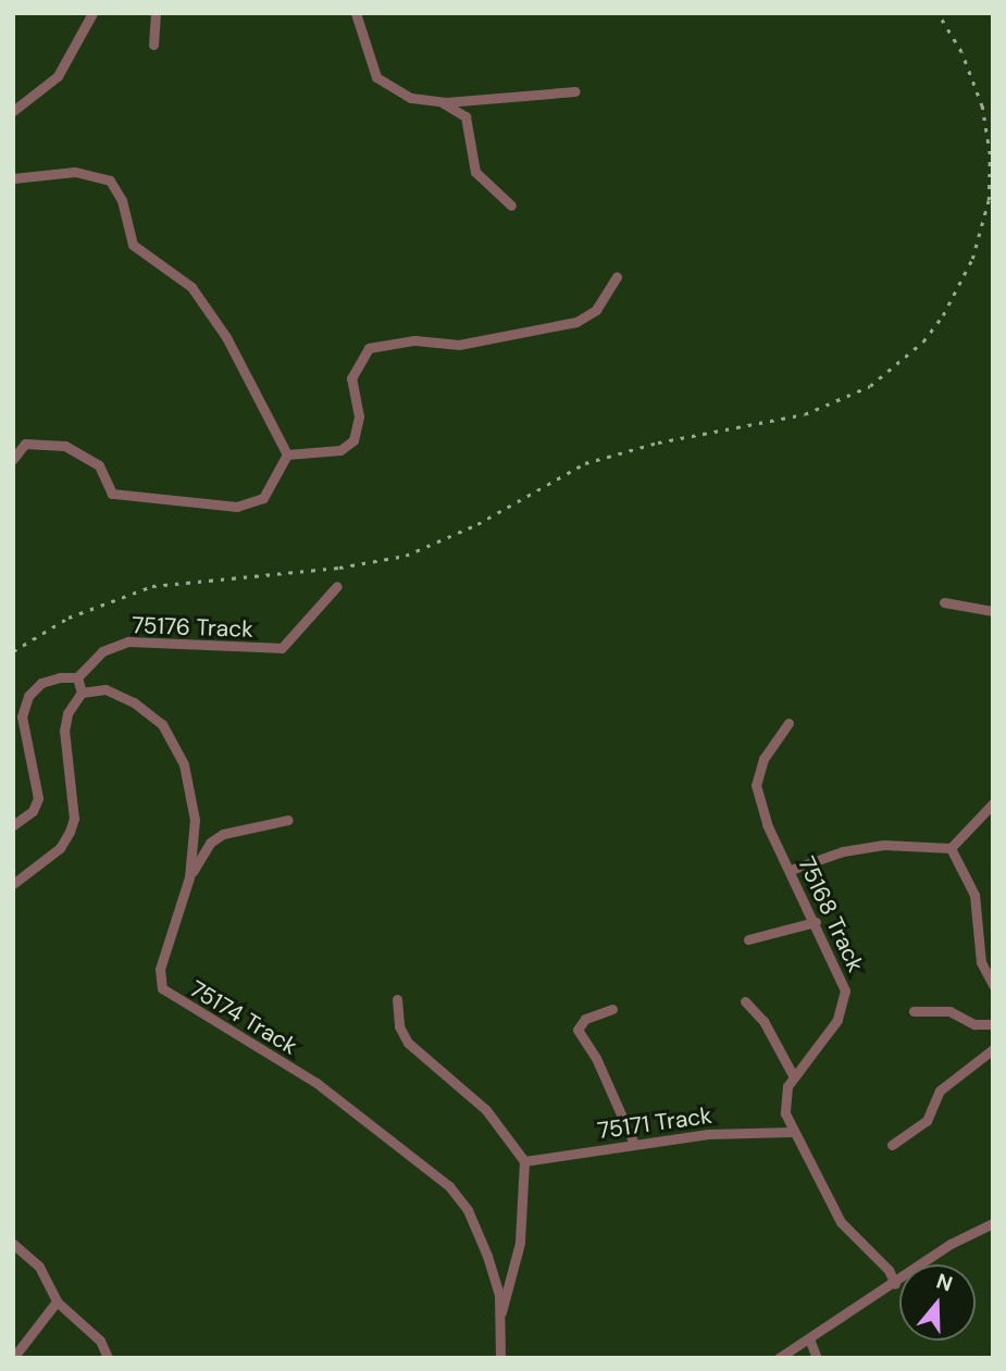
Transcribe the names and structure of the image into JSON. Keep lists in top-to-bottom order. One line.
{"streets":{"street":["75176 Track","75168 Track","75174 Track","75171 Track"]},"crossings":[["75168 Track","75171 Track"]],"north":"top"}
